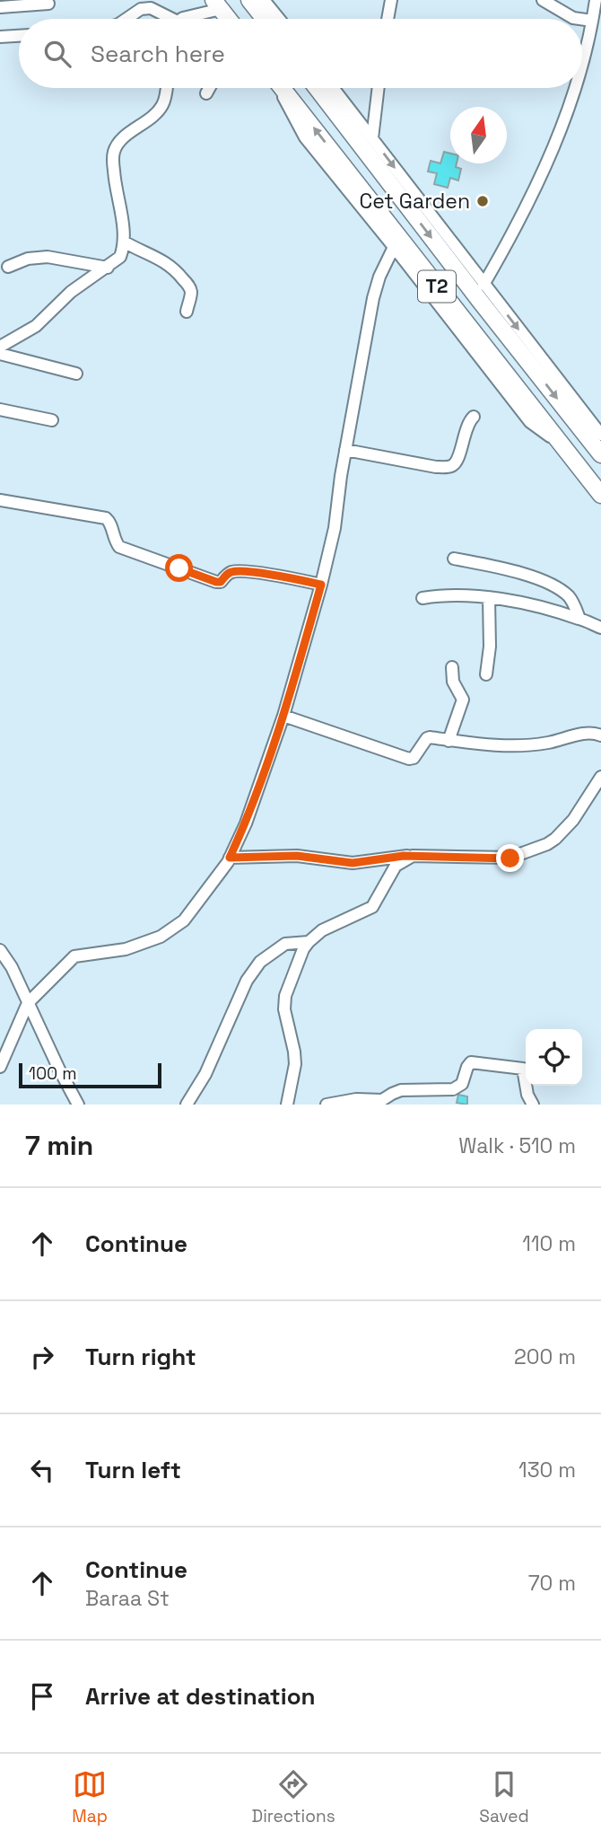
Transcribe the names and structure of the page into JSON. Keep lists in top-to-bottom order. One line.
{"streets":{"highway":["T2"]},"places":["Cet Garden"],"scale_bar":"100 m","north":"top","page":{"search":"Search here","scale":"100 m","heading":["7 min","Walk · 510 m"],"list":[["Continue","110 m"],["Turn right","200 m"],["Turn left","130 m"],["Continue","Baraa St","70 m"],"Arrive at destination"],"nav":["Map","Directions","Saved"]}}
